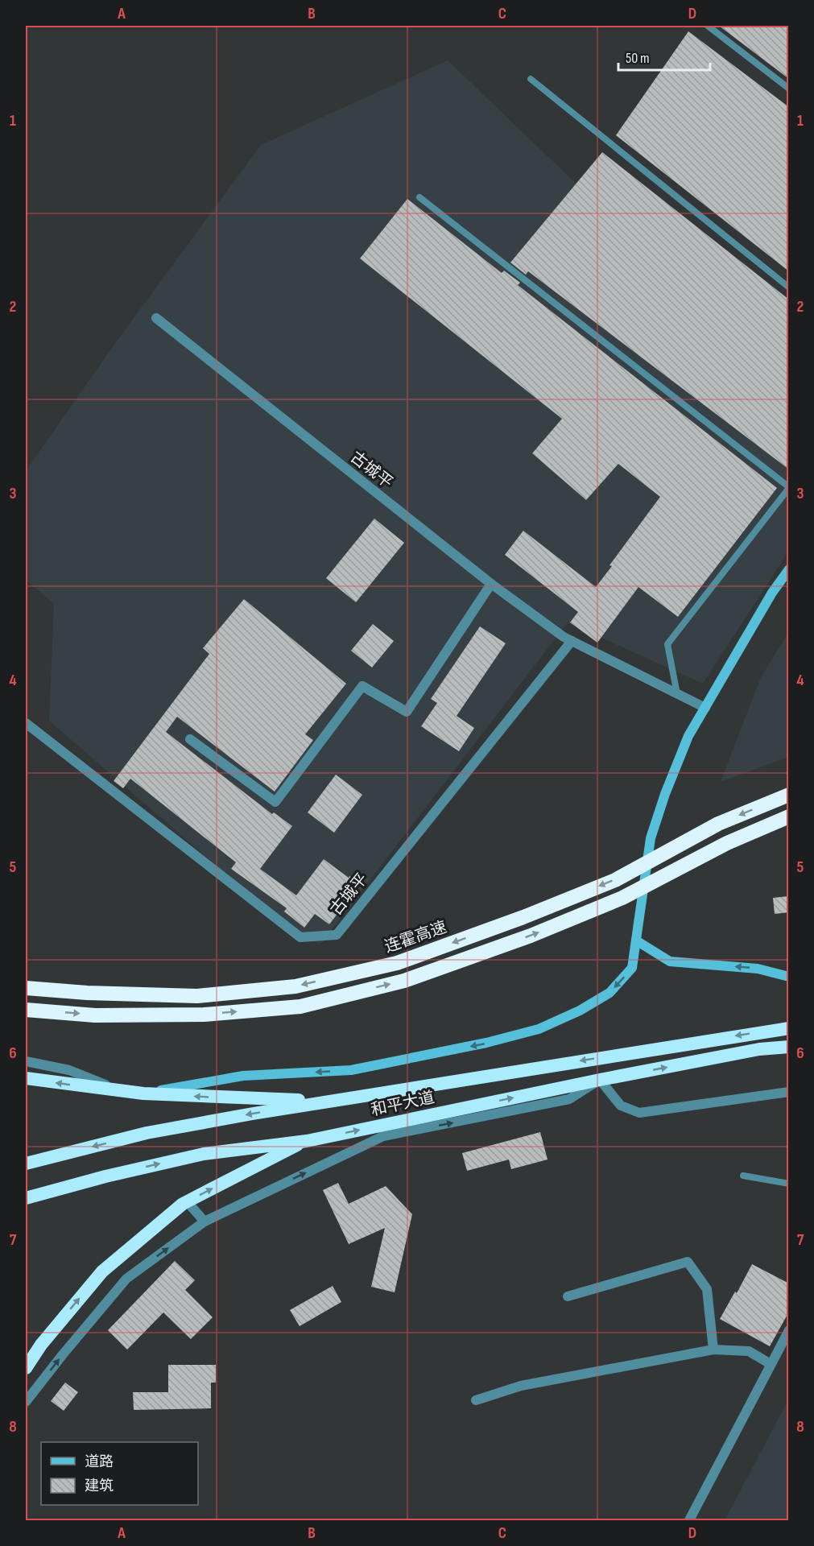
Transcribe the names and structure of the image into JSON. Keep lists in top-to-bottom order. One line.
{"streets":{"highway":["连霍高速","和平大道"],"street":["古城平"]},"legend":["道路","建筑"],"scale_bar":"50 m","grid":{"columns":["A","B","C","D"],"rows":["1","2","3","4","5","6","7","8"]}}
